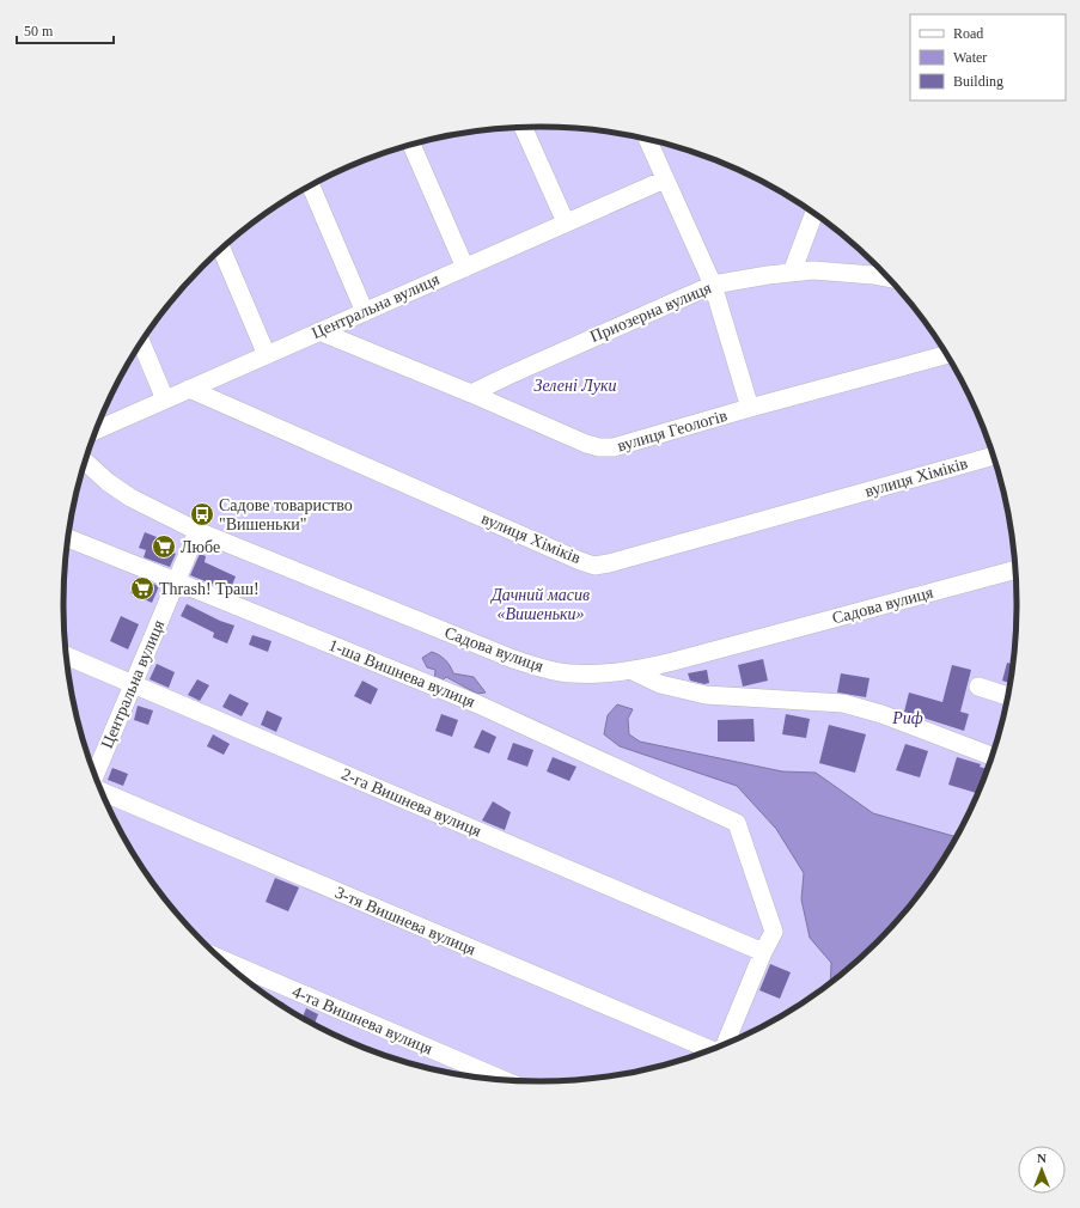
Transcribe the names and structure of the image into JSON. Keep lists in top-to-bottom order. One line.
{"streets":{"street":["Центральна вулиця","Приозерна вулиця","вулиця Геологів","вулиця Хіміків","Садова вулиця","1-ша Вишнева вулиця","2-га Вишнева вулиця","3-тя Вишнева вулиця","4-та Вишнева вулиця"]},"crossings":[["Центральна вулиця","вулиця Геологів"],["Центральна вулиця","вулиця Хіміків"],["Центральна вулиця","Садова вулиця"],["Центральна вулиця","1-ша Вишнева вулиця"],["Центральна вулиця","2-га Вишнева вулиця"],["Приозерна вулиця","вулиця Геологів"],["1-ша Вишнева вулиця","2-га Вишнева вулиця"]],"parks":["Зелені Луки","Дачний масив «Вишеньки»","Риф"],"places":{"bus stop":["Садове товариство \"Вишеньки\""],"supermarket":["Любе","Thrash! Траш!"]},"legend":["Road","Water","Building"],"scale_bar":"50 m","north":"top"}
